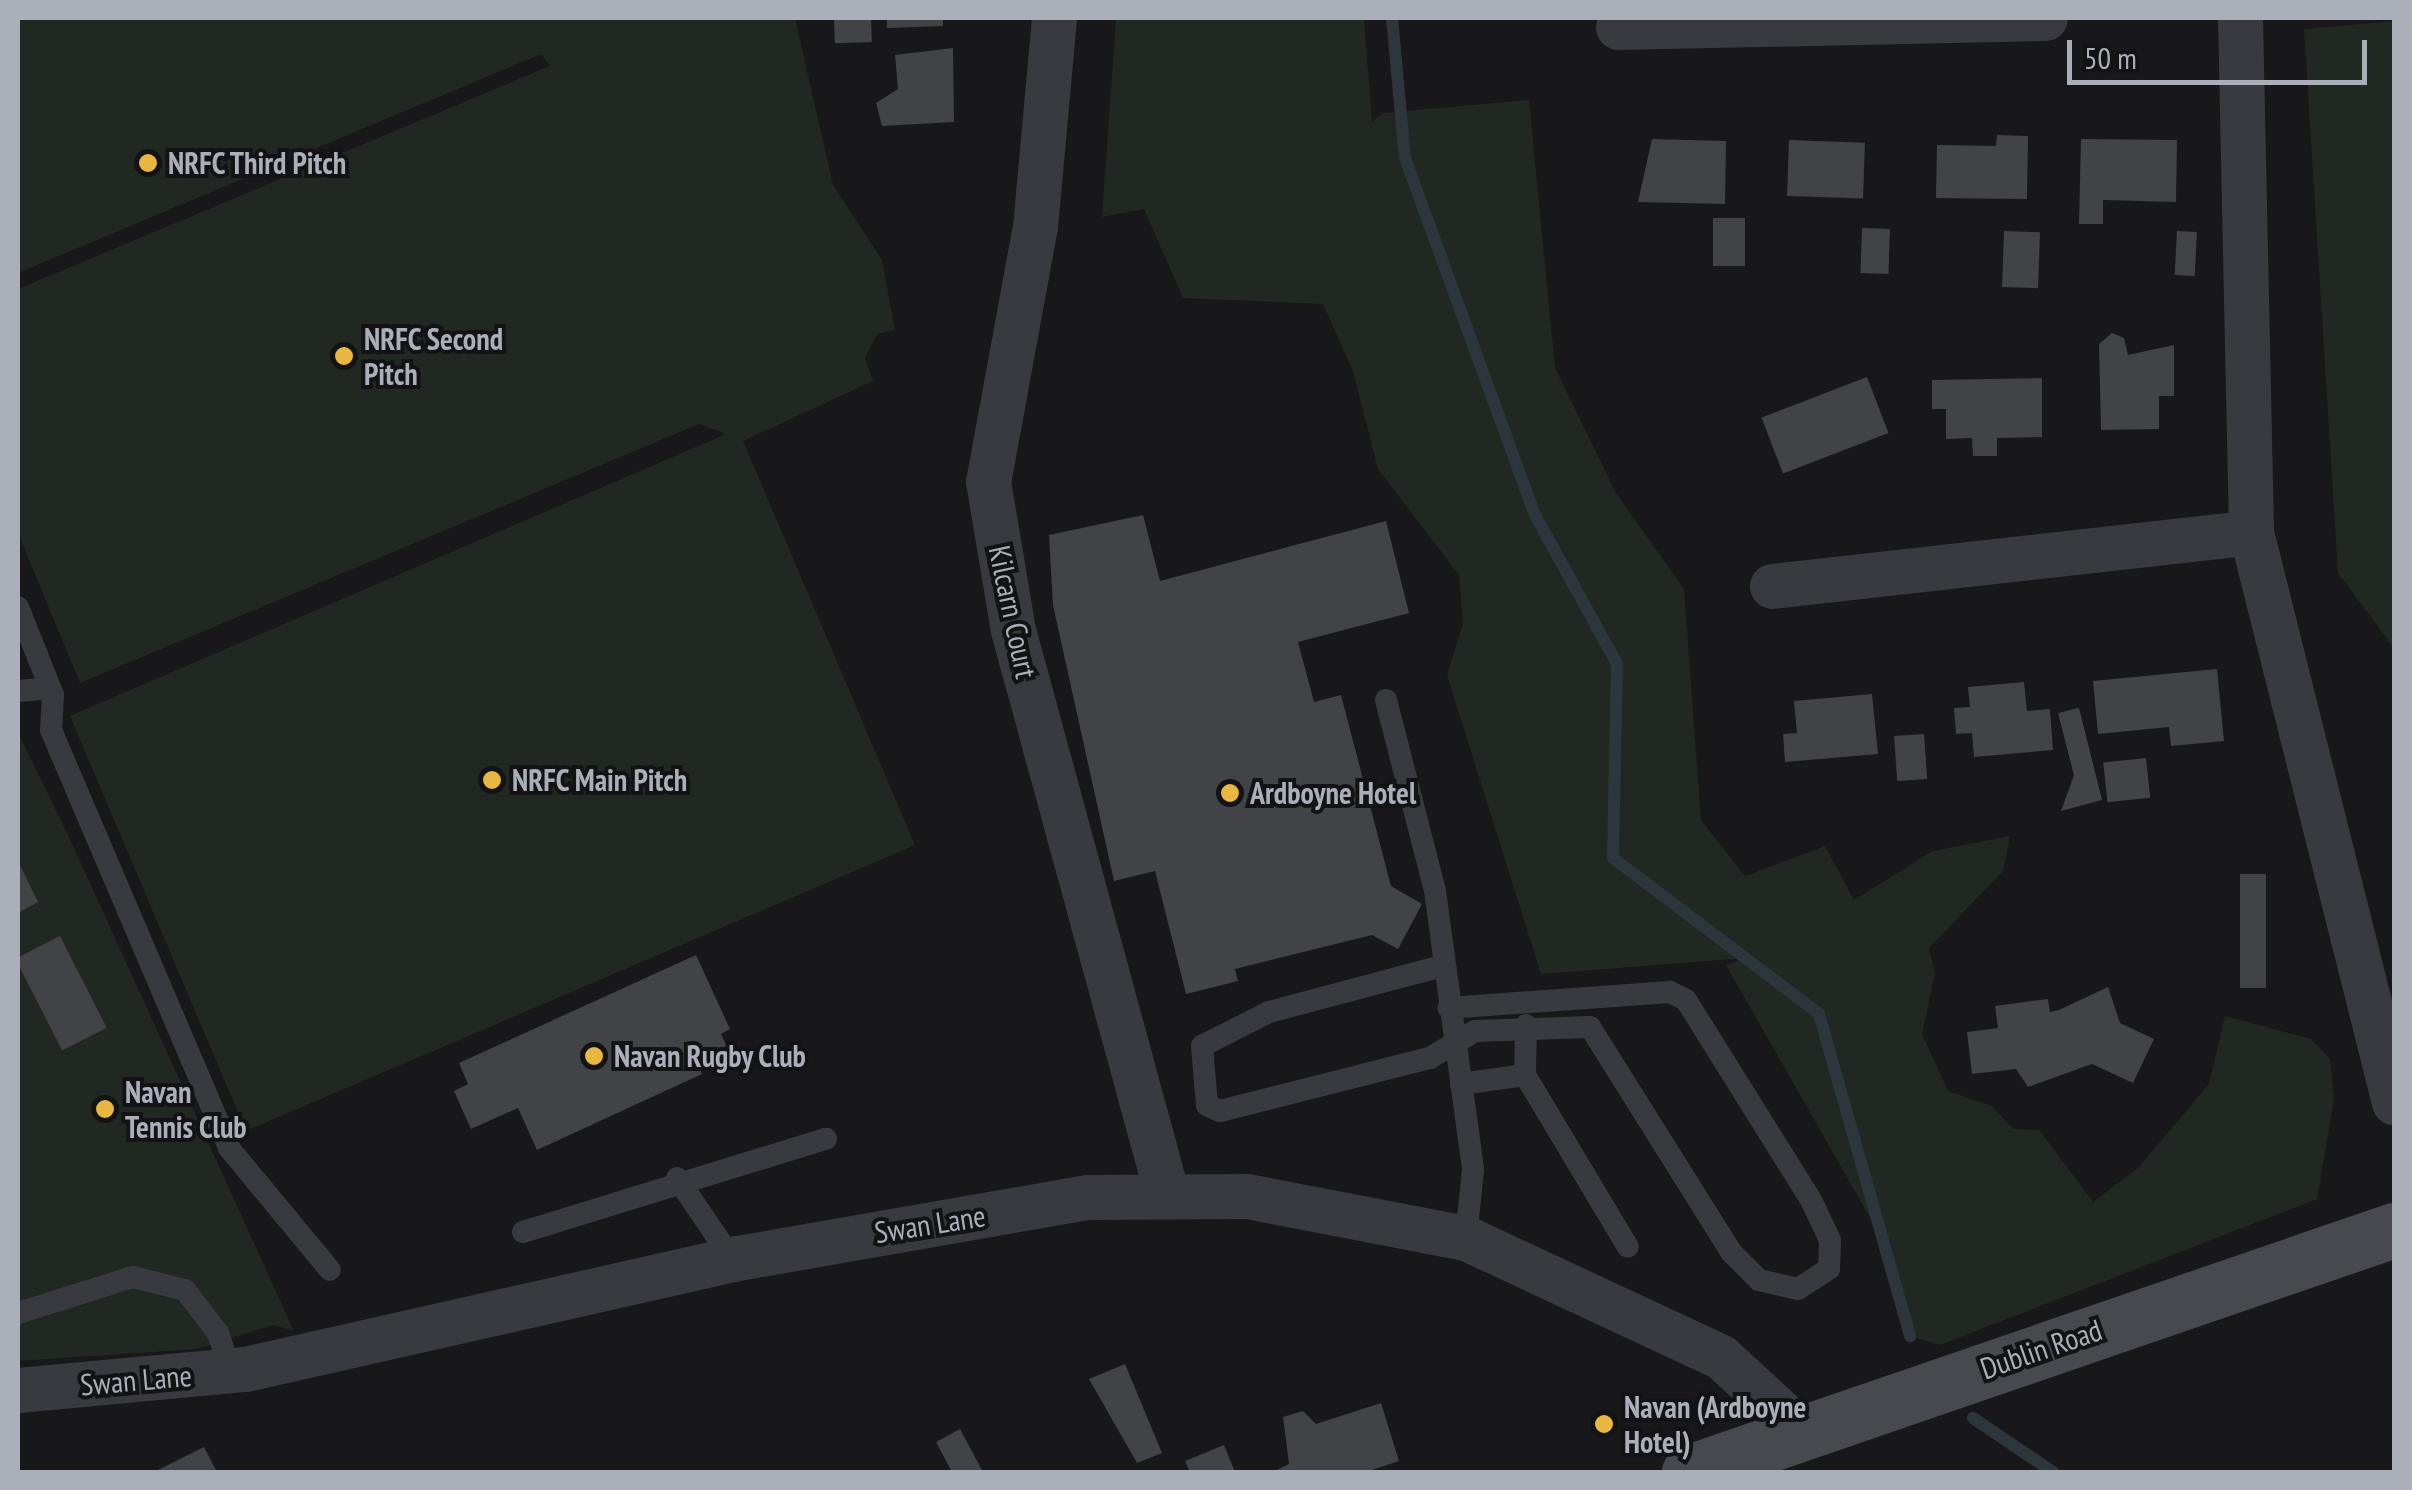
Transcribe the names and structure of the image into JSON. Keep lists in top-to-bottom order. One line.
{"streets":{"main road":["Dublin Road"],"street":["Kilcarn Court","Swan Lane"]},"crossings":[["Kilcarn Court","Swan Lane"],["Swan Lane","Dublin Road"]],"places":["NRFC Third Pitch","NRFC Second Pitch","NRFC Main Pitch","Ardboyne Hotel","Navan Rugby Club","Navan Tennis Club","Navan (Ardboyne Hotel)"],"scale_bar":"50 m"}
